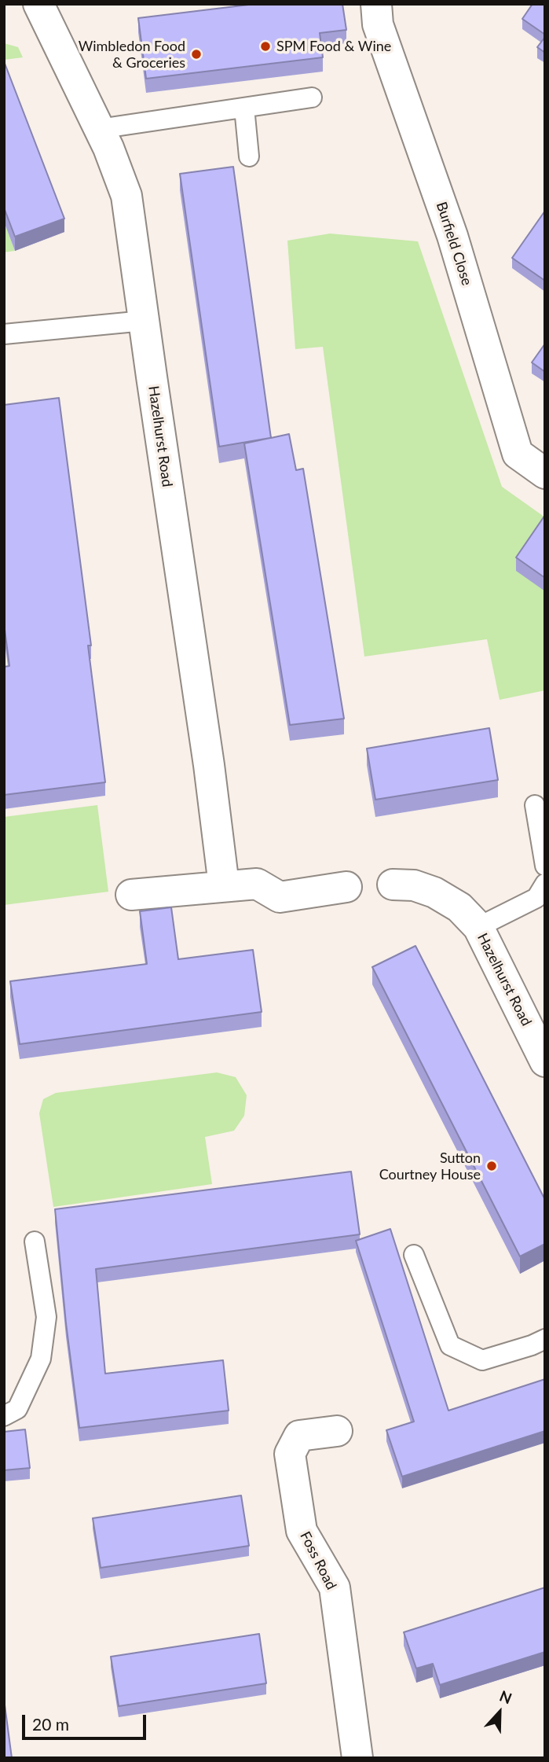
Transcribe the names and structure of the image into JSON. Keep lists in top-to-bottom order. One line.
{"streets":{"street":["Burfield Close","Hazelhurst Road","Foss Road"]},"places":["SPM Food & Wine","Wimbledon Food & Groceries","Sutton Courtney House"],"scale_bar":"20 m","north":"top"}
